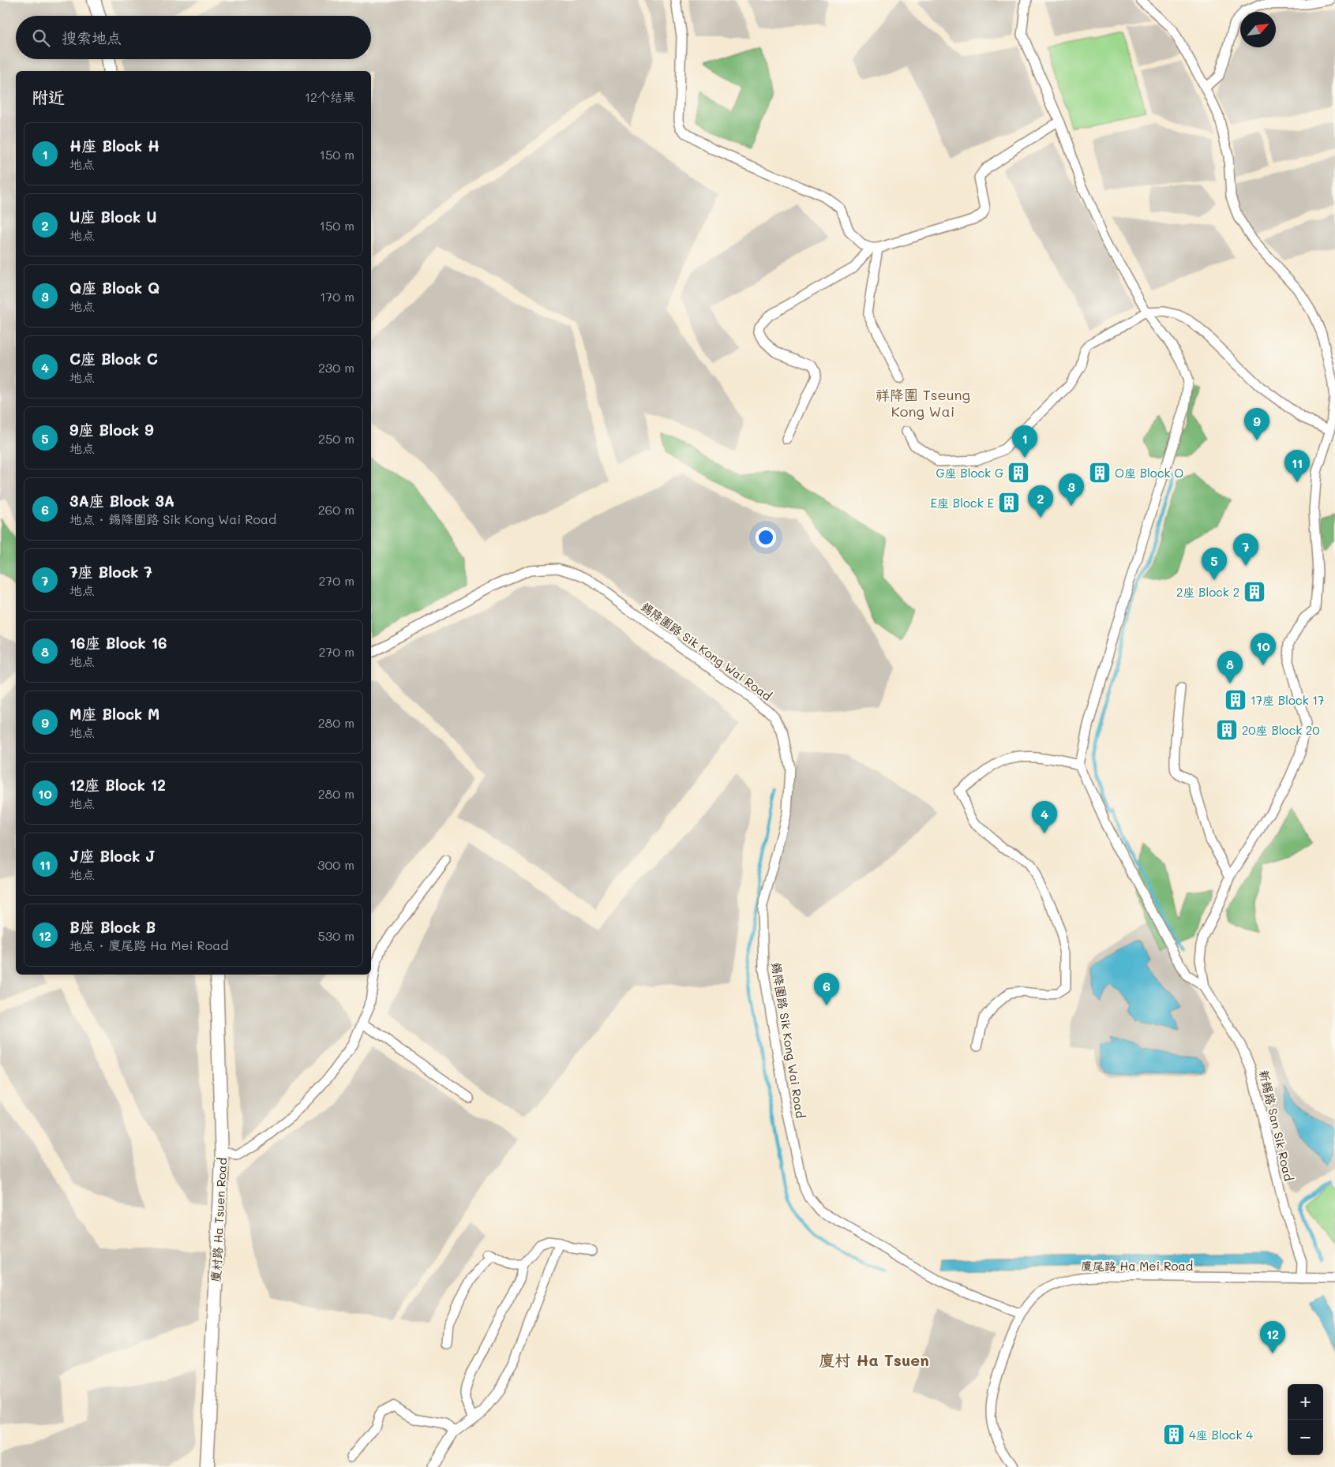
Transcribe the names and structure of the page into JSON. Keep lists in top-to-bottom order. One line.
{"streets":{"street":["錫降圍路 Sik Kong Wai Road","新錫路 San Sik Road","廈村路 Ha Tsuen Road","廈尾路 Ha Mei Road"]},"crossings":[["錫降圍路 Sik Kong Wai Road","廈尾路 Ha Mei Road"],["新錫路 San Sik Road","廈尾路 Ha Mei Road"]],"districts":["祥降圍 Tseung Kong Wai","廈村 Ha Tsuen"],"places":{"building":["G座 Block G","O座 Block O","E座 Block E","2座 Block 2","17座 Block 17","20座 Block 20","4座 Block 4"]},"north":"top right","page":{"search":"搜索地点","heading":["附近","12个结果"],"list":[{"mark":"1","name":"H座 Block H","note":"地点","value":"150 m"},{"mark":"2","name":"U座 Block U","note":"地点","value":"150 m"},{"mark":"3","name":"Q座 Block Q","note":"地点","value":"170 m"},{"mark":"4","name":"C座 Block C","note":"地点","value":"230 m"},{"mark":"5","name":"9座 Block 9","note":"地点","value":"250 m"},{"mark":"6","name":"3A座 Block 3A","note":"地点 · 錫降圍路 Sik Kong Wai Road","value":"260 m"},{"mark":"7","name":"7座 Block 7","note":"地点","value":"270 m"},{"mark":"8","name":"16座 Block 16","note":"地点","value":"270 m"},{"mark":"9","name":"M座 Block M","note":"地点","value":"280 m"},{"mark":"10","name":"12座 Block 12","note":"地点","value":"280 m"},{"mark":"11","name":"J座 Block J","note":"地点","value":"300 m"},{"mark":"12","name":"B座 Block B","note":"地点 · 廈尾路 Ha Mei Road","value":"530 m"}],"pins":["9","1","11","3","2","7","5","10","8","4","6","12"],"map_buttons":["+","−"]}}
